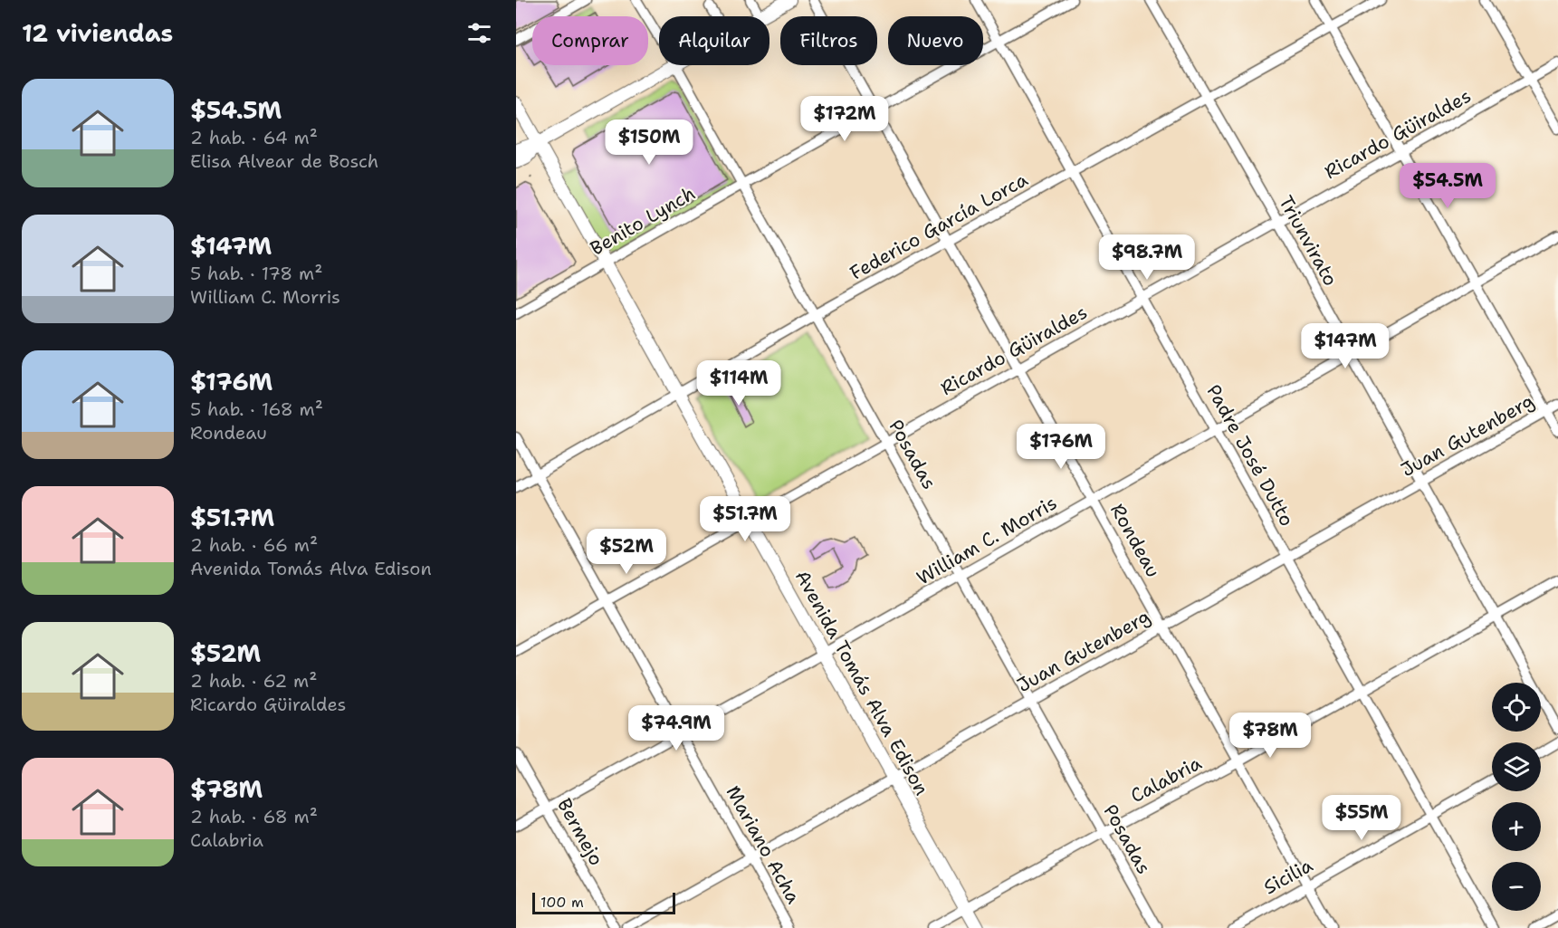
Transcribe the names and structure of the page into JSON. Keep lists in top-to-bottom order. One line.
{"streets":{"main road":["Avenida Tomás Alva Edison"],"street":["Ricardo Güiraldes","Benito Lynch","Federico García Lorca","Triunvirato","Juan Gutenberg","Posadas","Padre José Dutto","William C. Morris","Rondeau","Calabria","Bermejo","Mariano Acha","Sicilia"]},"crossings":[["Ricardo Güiraldes","Triunvirato"],["Ricardo Güiraldes","Posadas"],["Ricardo Güiraldes","Padre José Dutto"],["Ricardo Güiraldes","Rondeau"],["Ricardo Güiraldes","Avenida Tomás Alva Edison"],["Ricardo Güiraldes","Mariano Acha"],["Benito Lynch","Posadas"],["Benito Lynch","Padre José Dutto"],["Benito Lynch","Rondeau"],["Benito Lynch","Avenida Tomás Alva Edison"],["Federico García Lorca","Triunvirato"],["Federico García Lorca","Posadas"],["Federico García Lorca","Padre José Dutto"],["Federico García Lorca","Rondeau"],["Federico García Lorca","Avenida Tomás Alva Edison"],["Federico García Lorca","Mariano Acha"],["Triunvirato","Juan Gutenberg"],["Triunvirato","William C. Morris"],["Triunvirato","Calabria"],["Juan Gutenberg","Posadas"],["Juan Gutenberg","Padre José Dutto"],["Juan Gutenberg","Rondeau"],["Juan Gutenberg","Avenida Tomás Alva Edison"],["Juan Gutenberg","Mariano Acha"],["Posadas","William C. Morris"],["Posadas","Calabria"],["Padre José Dutto","William C. Morris"],["Padre José Dutto","Calabria"],["Padre José Dutto","Sicilia"],["William C. Morris","Rondeau"],["William C. Morris","Avenida Tomás Alva Edison"],["William C. Morris","Bermejo"],["William C. Morris","Mariano Acha"],["Rondeau","Calabria"],["Rondeau","Sicilia"],["Avenida Tomás Alva Edison","Calabria"]],"scale_bar":"100 m","page":{"heading":"12 viviendas","chip":["Comprar","Alquilar","Filtros","Nuevo"],"list":[{"name":"$54.5M","note":"2 hab. · 64 m² · Elisa Alvear de Bosch"},{"name":"$147M","note":"5 hab. · 178 m² · William C. Morris"},{"name":"$176M","note":"5 hab. · 168 m² · Rondeau"},{"name":"$51.7M","note":"2 hab. · 66 m² · Avenida Tomás Alva Edison"},{"name":"$52M","note":"2 hab. · 62 m² · Ricardo Güiraldes"},{"name":"$78M","note":"2 hab. · 68 m² · Calabria"}],"price":["$172M","$150M","$54.5M","$98.7M","$147M","$114M","$176M","$51.7M","$52M","$74.9M","$78M","$55M"],"map_buttons":["+","−"],"scale":"100 m"}}
